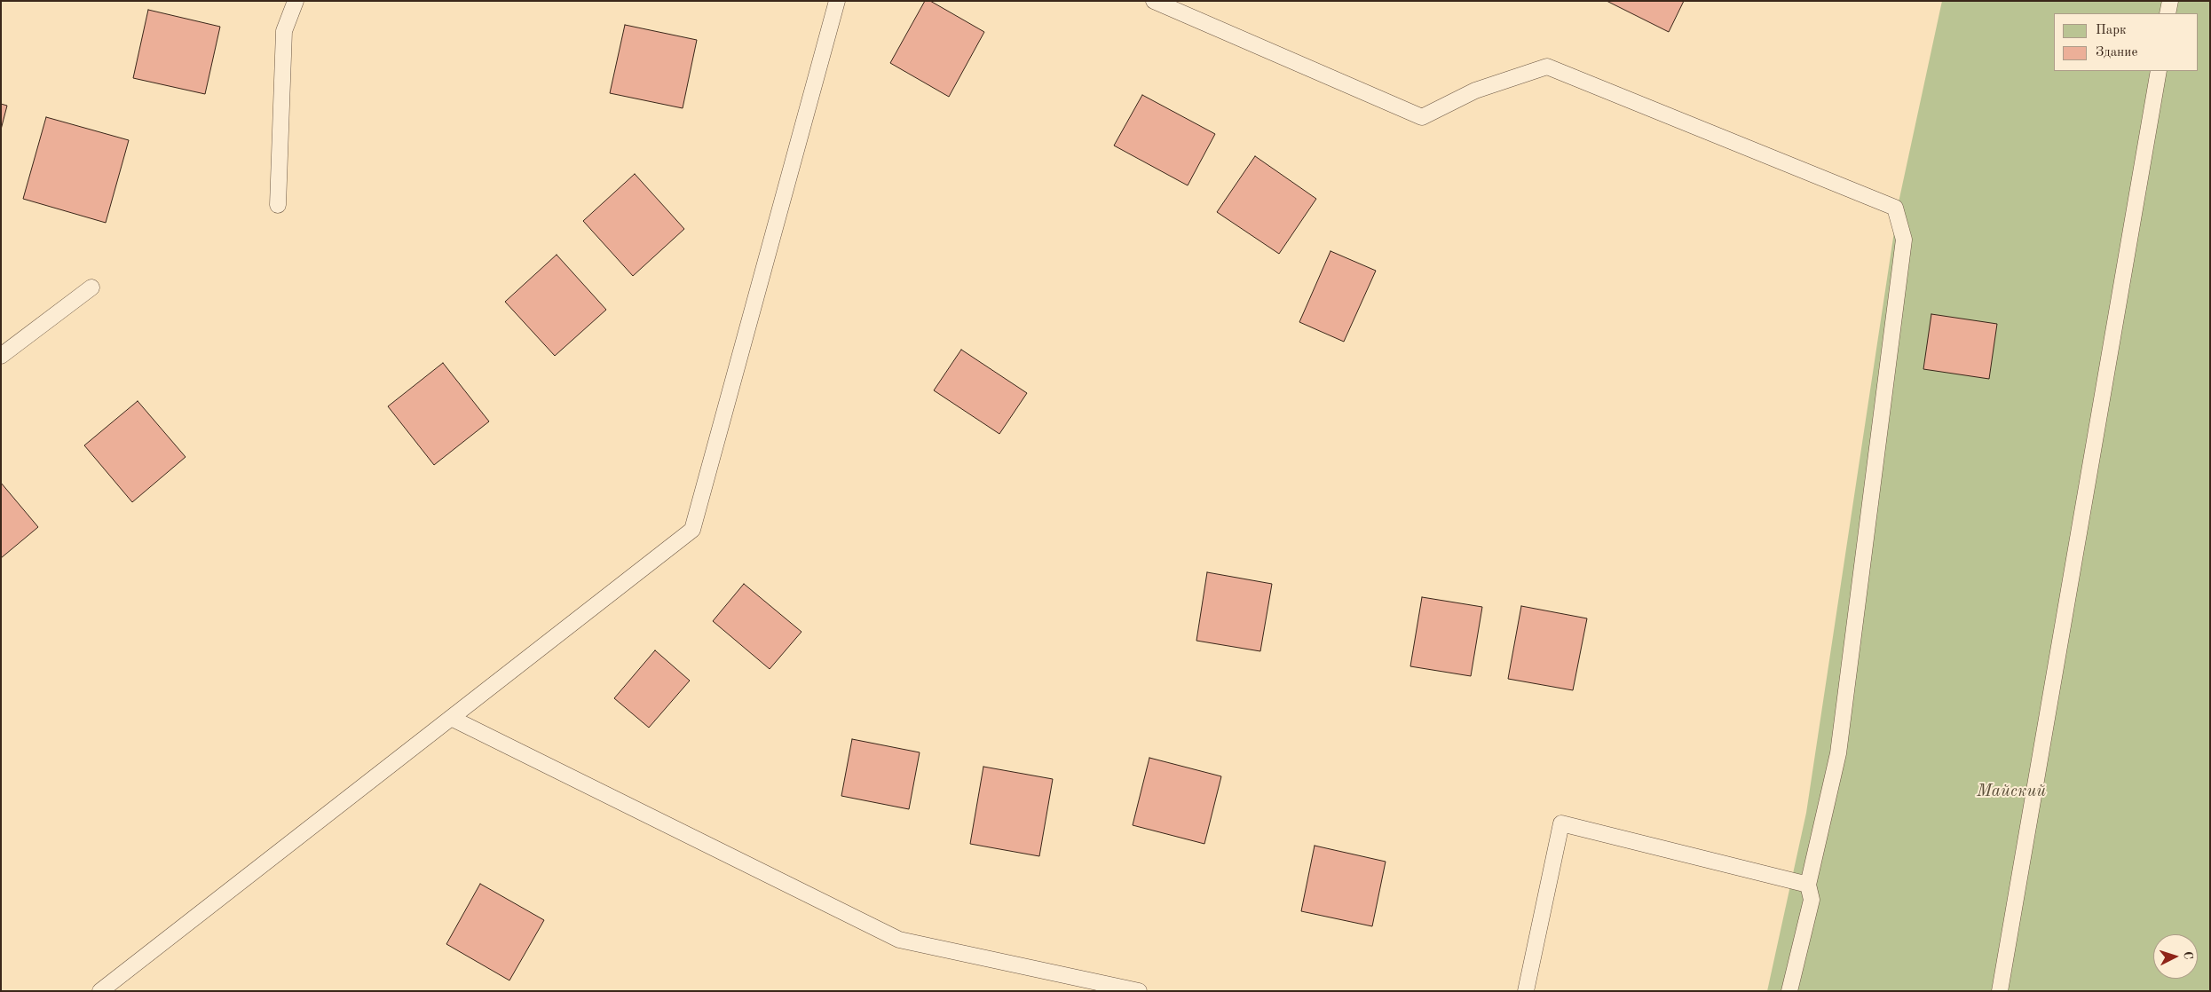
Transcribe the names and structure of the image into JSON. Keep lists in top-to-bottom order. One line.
{"parks":["Майский"],"legend":["Парк","Здание"],"north":"right"}
